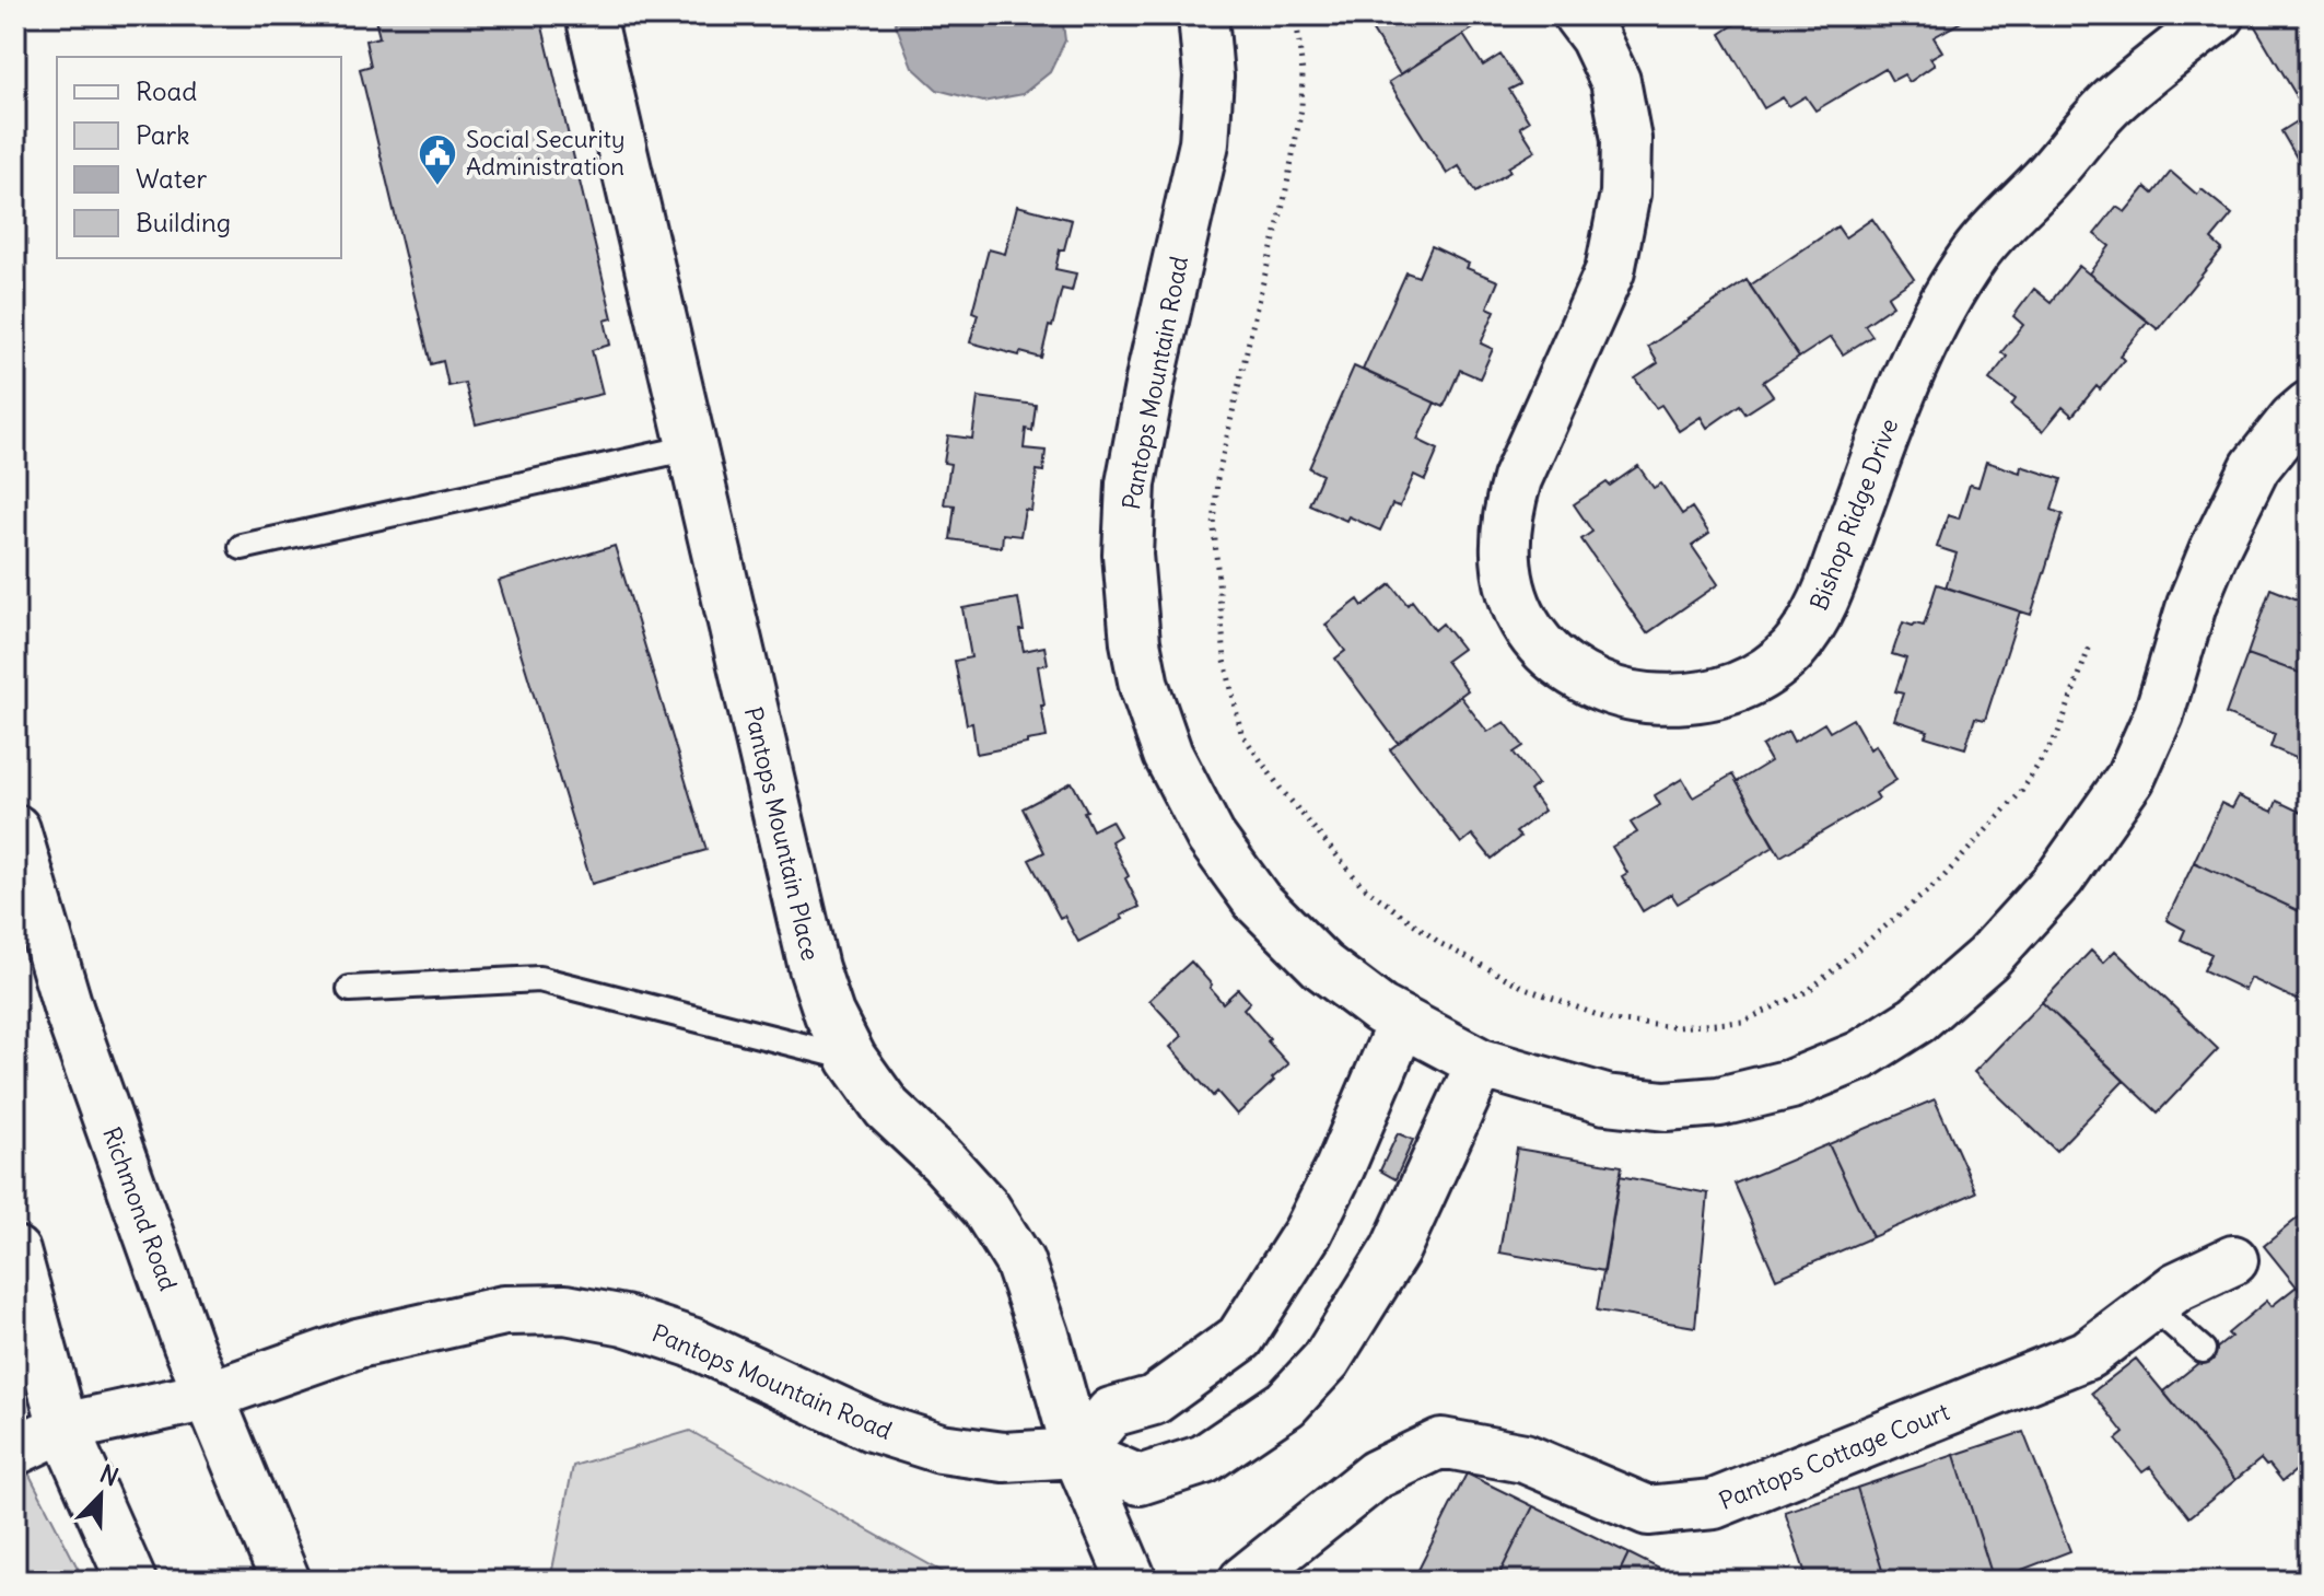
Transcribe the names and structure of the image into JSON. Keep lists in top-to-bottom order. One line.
{"streets":{"main road":["Pantops Mountain Road","Bishop Ridge Drive","Pantops Mountain Place","Richmond Road","Pantops Cottage Court"]},"crossings":[["Pantops Mountain Road","Pantops Mountain Place"],["Pantops Mountain Road","Richmond Road"]],"places":{"public building":["Social Security Administration"]},"legend":["Road","Park","Water","Building"],"north":"top right"}
